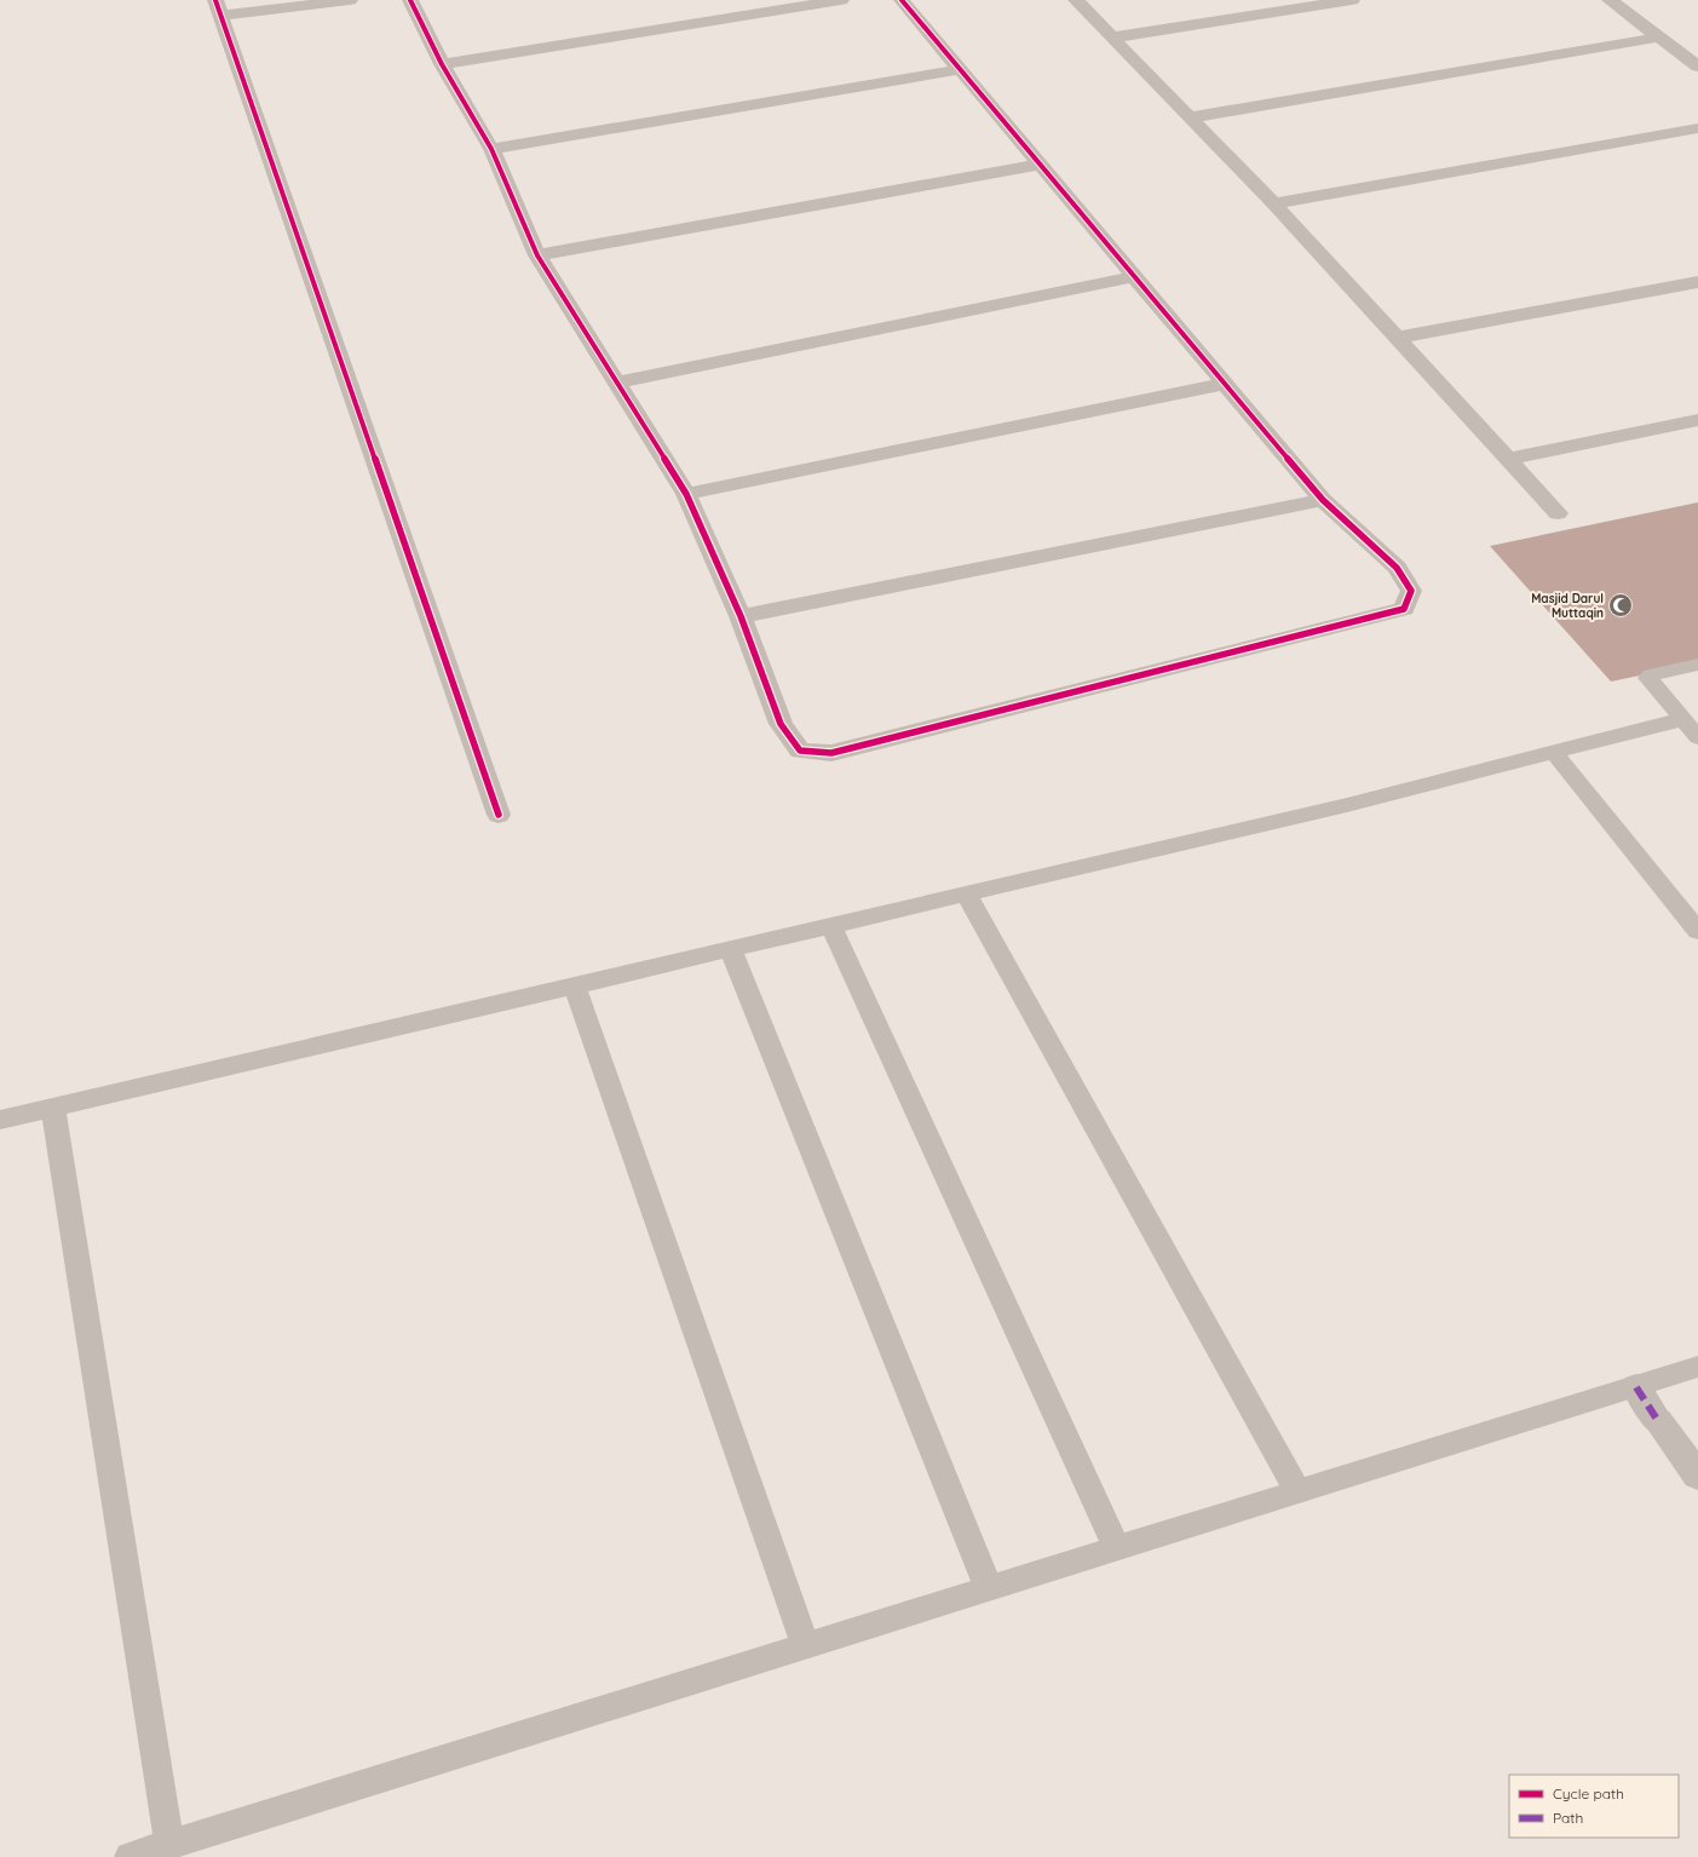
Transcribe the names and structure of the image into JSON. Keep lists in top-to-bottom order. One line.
{"places":{"mosque":["Masjid Darul Muttaqin"]},"legend":["Cycle path","Path"]}
